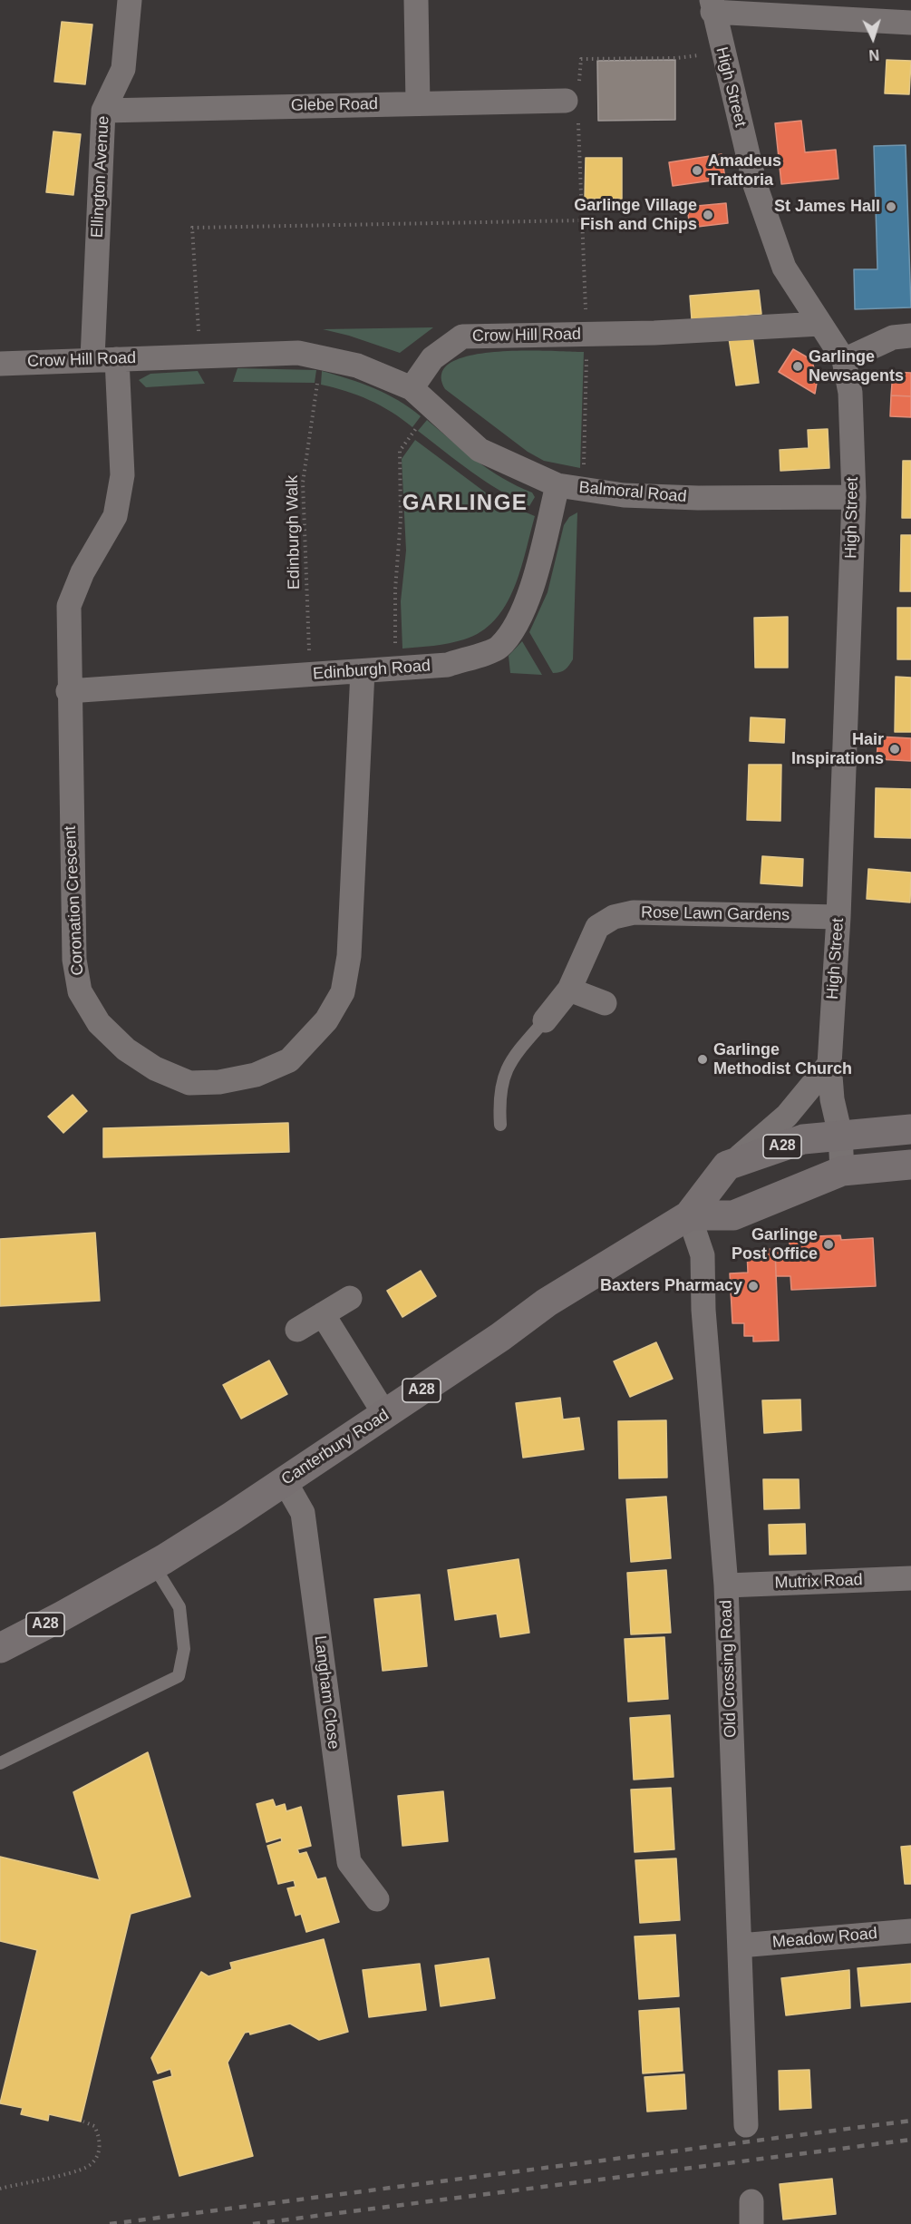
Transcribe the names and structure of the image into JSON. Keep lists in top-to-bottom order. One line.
{"streets":{"highway":["A28","Canterbury Road"],"street":["High Street","Glebe Road","Ellington Avenue","Crow Hill Road","Balmoral Road","Edinburgh Road","Coronation Crescent","Rose Lawn Gardens","Mutrix Road","Old Crossing Road","Langham Close","Meadow Road"],"path":["Edinburgh Walk"]},"crossings":[["High Street","Crow Hill Road"],["High Street","Balmoral Road"],["High Street","Rose Lawn Gardens"],["High Street","A28"],["Glebe Road","Ellington Avenue"],["Ellington Avenue","Crow Hill Road"],["Crow Hill Road","Balmoral Road"],["Crow Hill Road","Edinburgh Walk"],["Crow Hill Road","Coronation Crescent"],["Balmoral Road","Edinburgh Road"],["Edinburgh Walk","Edinburgh Road"],["Edinburgh Road","Coronation Crescent"],["A28","Canterbury Road"],["Canterbury Road","Old Crossing Road"],["Canterbury Road","Langham Close"],["Mutrix Road","Old Crossing Road"],["Old Crossing Road","Meadow Road"]],"districts":["GARLINGE"],"places":["Amadeus Trattoria","St James Hall","Garlinge Village Fish and Chips","Garlinge Newsagents","Hair Inspirations","Garlinge Methodist Church","Garlinge Post Office","Baxters Pharmacy"],"north":"bottom"}
